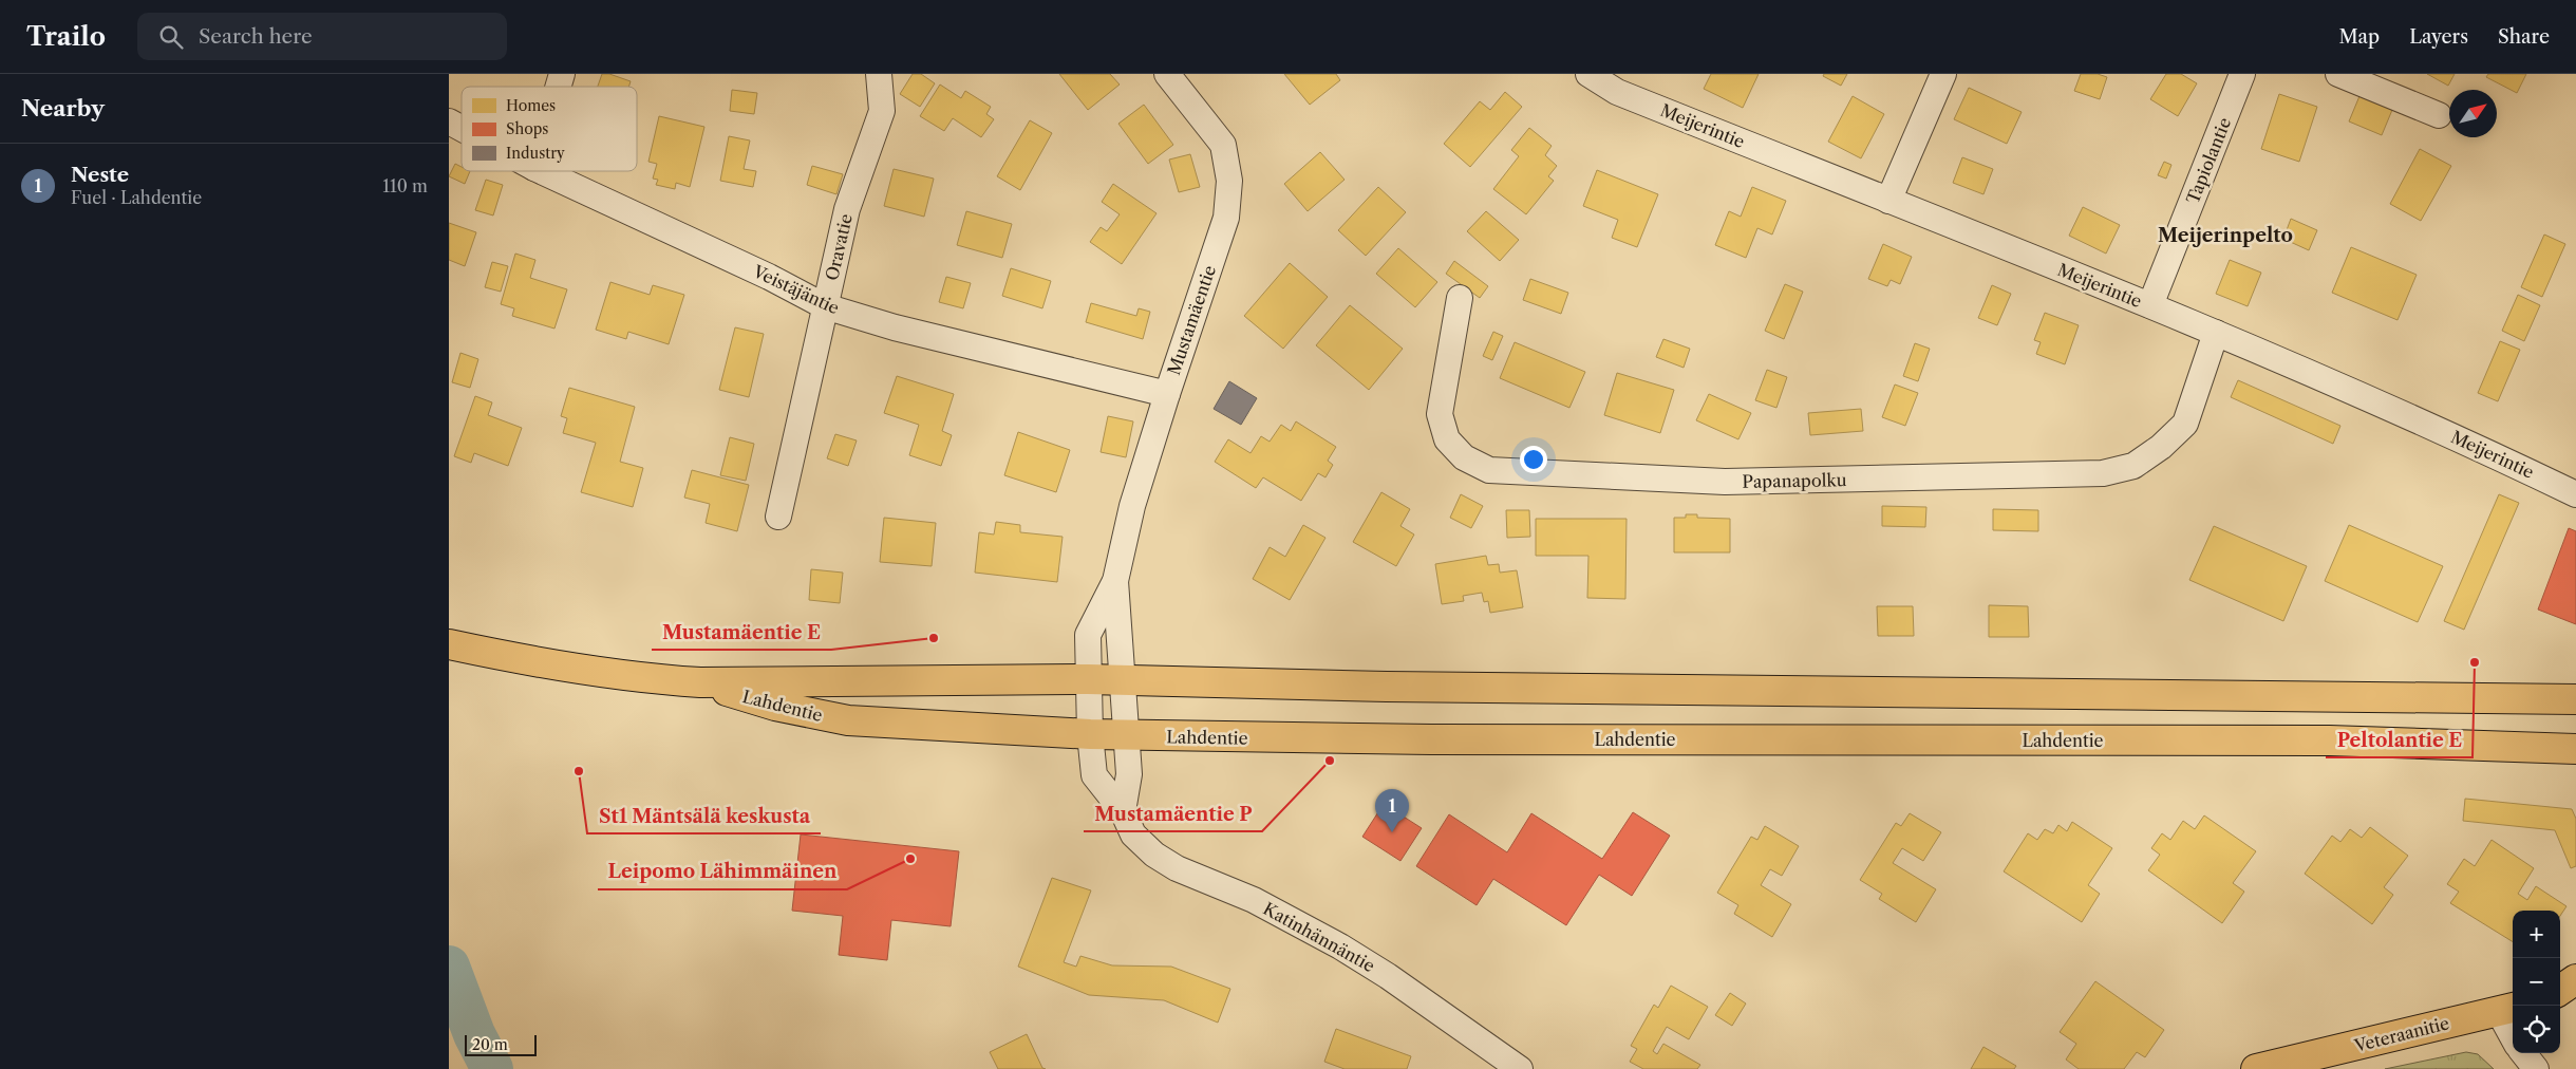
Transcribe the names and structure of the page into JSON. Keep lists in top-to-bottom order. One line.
{"streets":{"main road":["Lahdentie","Veteraanitie"],"street":["Meijerintie","Tapiolantie","Oravatie","Veistäjäntie","Mustamäentie","Papanapolku","Katinhännäntie"]},"crossings":[["Meijerintie","Tapiolantie"],["Meijerintie","Papanapolku"],["Oravatie","Veistäjäntie"],["Veistäjäntie","Mustamäentie"],["Mustamäentie","Lahdentie"],["Mustamäentie","Katinhännäntie"],["Lahdentie","Katinhännäntie"]],"districts":["Meijerinpelto"],"places":["Mustamäentie E","Peltolantie E","Mustamäentie P","St1 Mäntsälä keskusta","Leipomo Lähimmäinen"],"legend":["Homes","Shops","Industry"],"scale_bar":"20 m","north":"top right","page":{"header":"Trailo","search":"Search here","nav":["Map","Layers","Share"],"heading":"Nearby","list":[{"mark":"1","name":"Neste","note":"Fuel · Lahdentie","value":"110 m"}],"pins":"1","map_buttons":["+","−"],"scale":"20 m"}}
